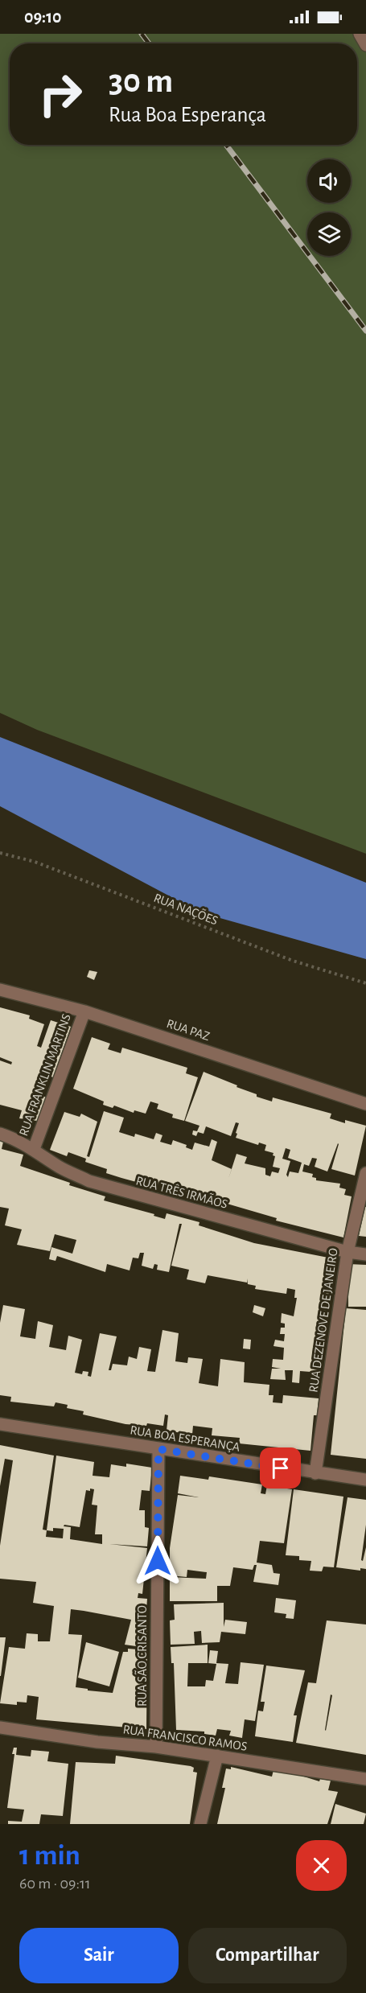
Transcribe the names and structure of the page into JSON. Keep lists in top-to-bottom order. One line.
{"streets":{"street":["RUA PAZ","RUA FRANKLIN MARTINS","RUA TRÊS IRMÃOS","RUA DEZENOVE DE JANEIRO","RUA BOA ESPERANÇA","RUA SÃO CRISANTO","RUA FRANCISCO RAMOS"],"path":["RUA NAÇÕES"]},"crossings":[["RUA PAZ","RUA FRANKLIN MARTINS"],["RUA FRANKLIN MARTINS","RUA TRÊS IRMÃOS"],["RUA TRÊS IRMÃOS","RUA DEZENOVE DE JANEIRO"],["RUA DEZENOVE DE JANEIRO","RUA BOA ESPERANÇA"],["RUA BOA ESPERANÇA","RUA SÃO CRISANTO"],["RUA SÃO CRISANTO","RUA FRANCISCO RAMOS"]],"page":{"status":"09:10","turn":["30 m","Rua Boa Esperança"],"heading":["1 min","60 m · 09:11"],"buttons":["Sair","Compartilhar"]}}
